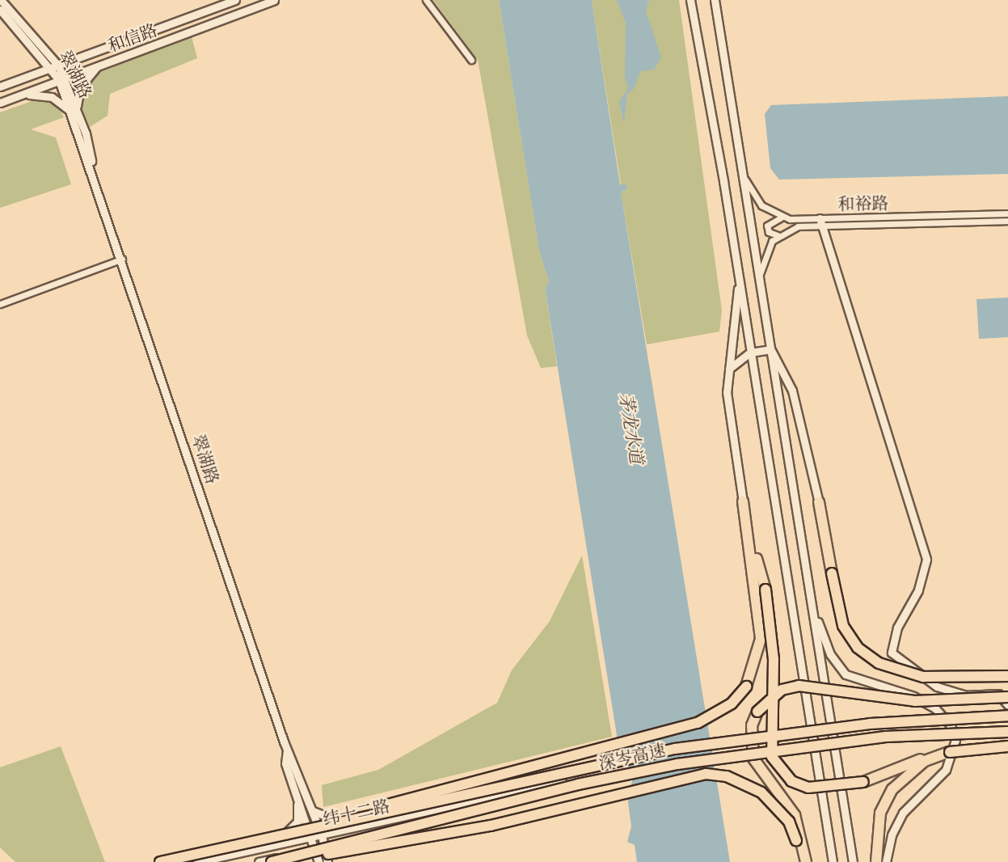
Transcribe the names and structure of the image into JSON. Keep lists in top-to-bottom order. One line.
{"streets":{"highway":["深岑高速"],"street":["和信路","翠湖路","和裕路","纬十二路"]},"crossings":[["和信路","翠湖路"],["翠湖路","纬十二路"]],"water":["茅龙水道"]}
